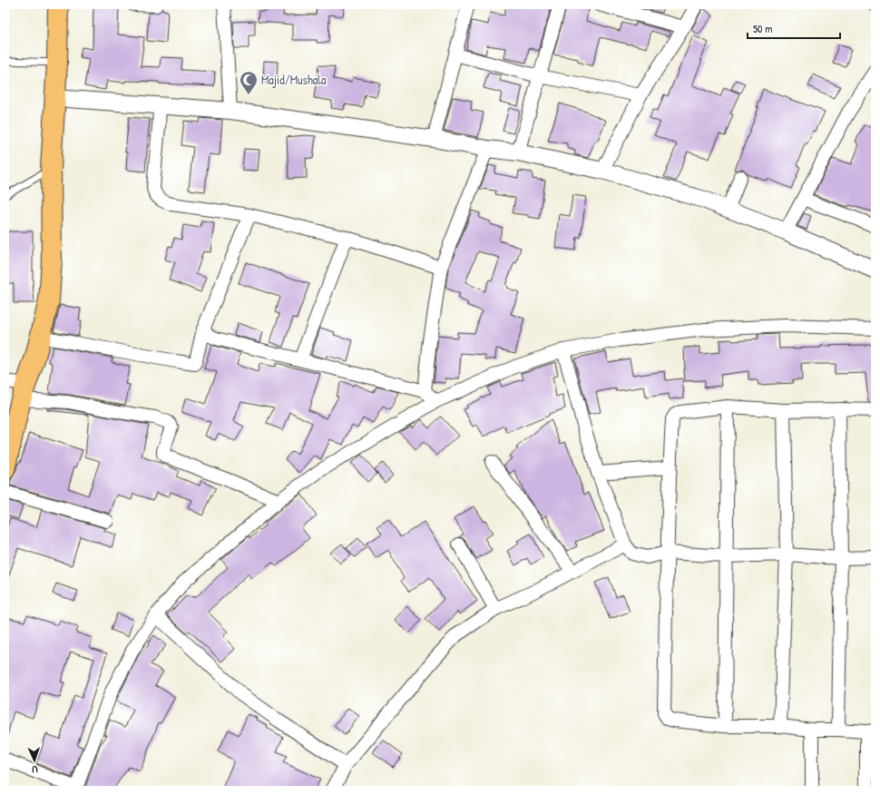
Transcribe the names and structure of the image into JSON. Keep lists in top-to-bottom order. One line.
{"places":{"mosque":["Majid/Mushala"]},"scale_bar":"50 m","north":"bottom"}
